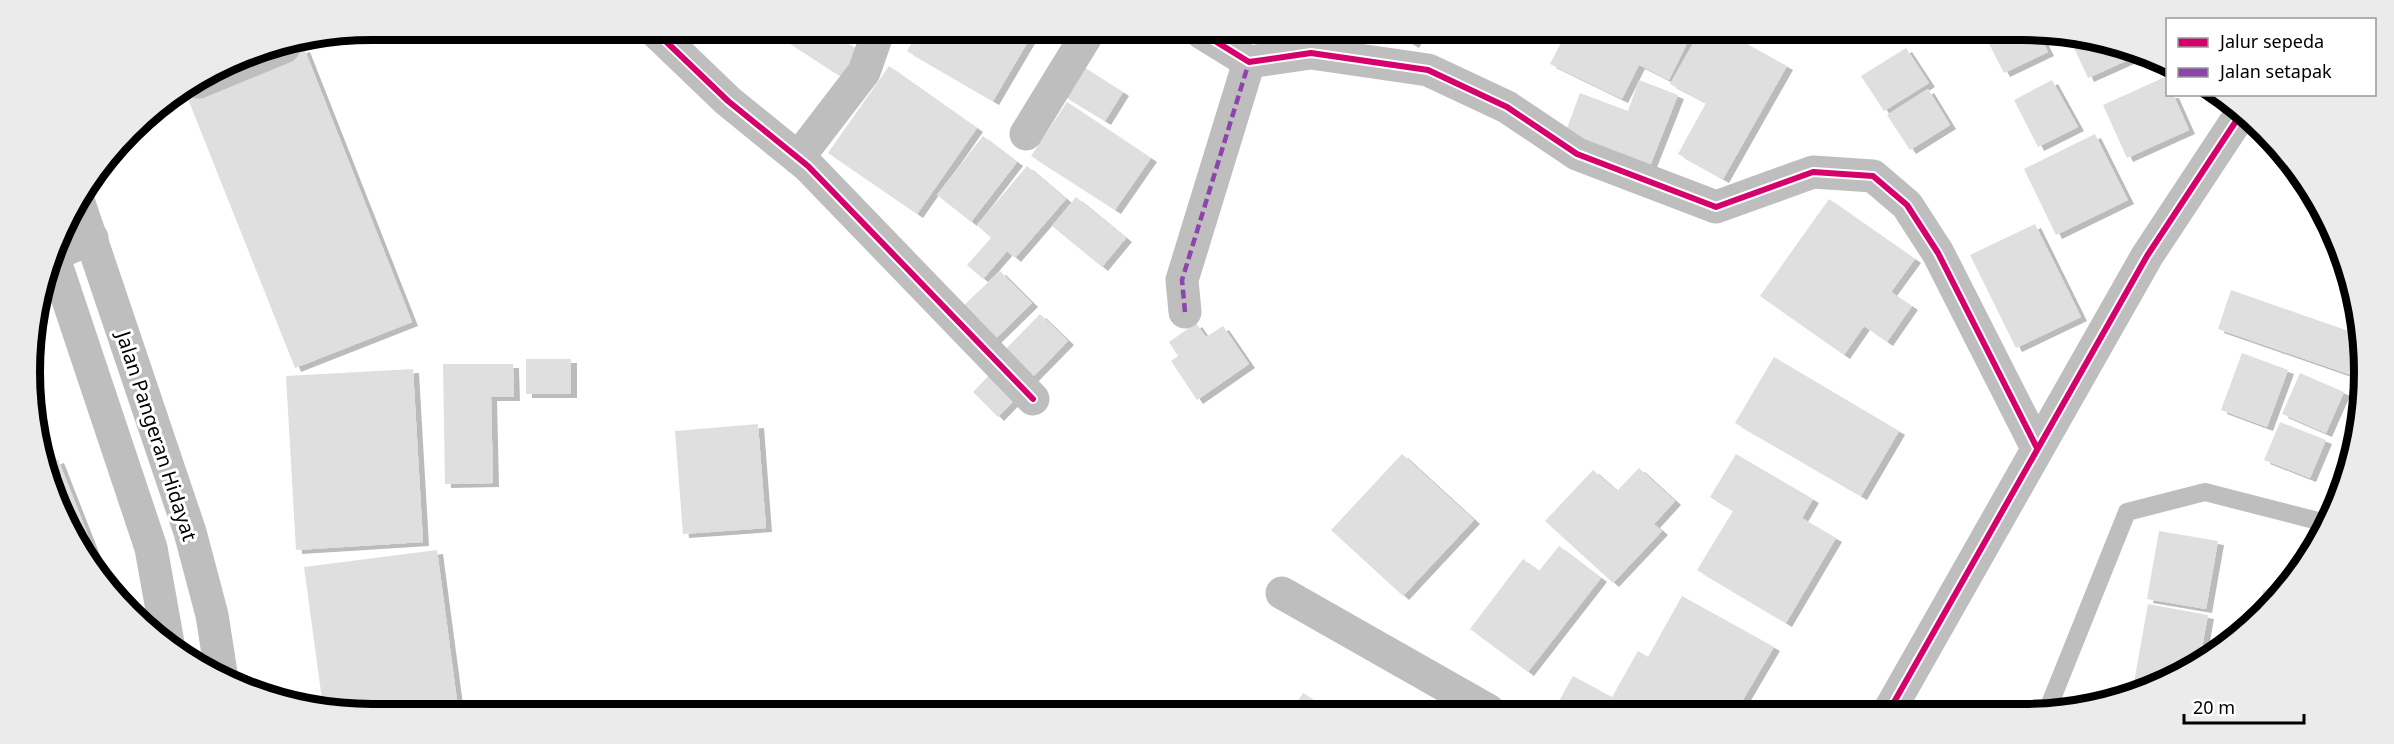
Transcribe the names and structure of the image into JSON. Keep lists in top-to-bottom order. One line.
{"streets":{"main road":["Jalan Pangeran Hidayat"]},"legend":["Jalur sepeda","Jalan setapak"],"scale_bar":"20 m"}
